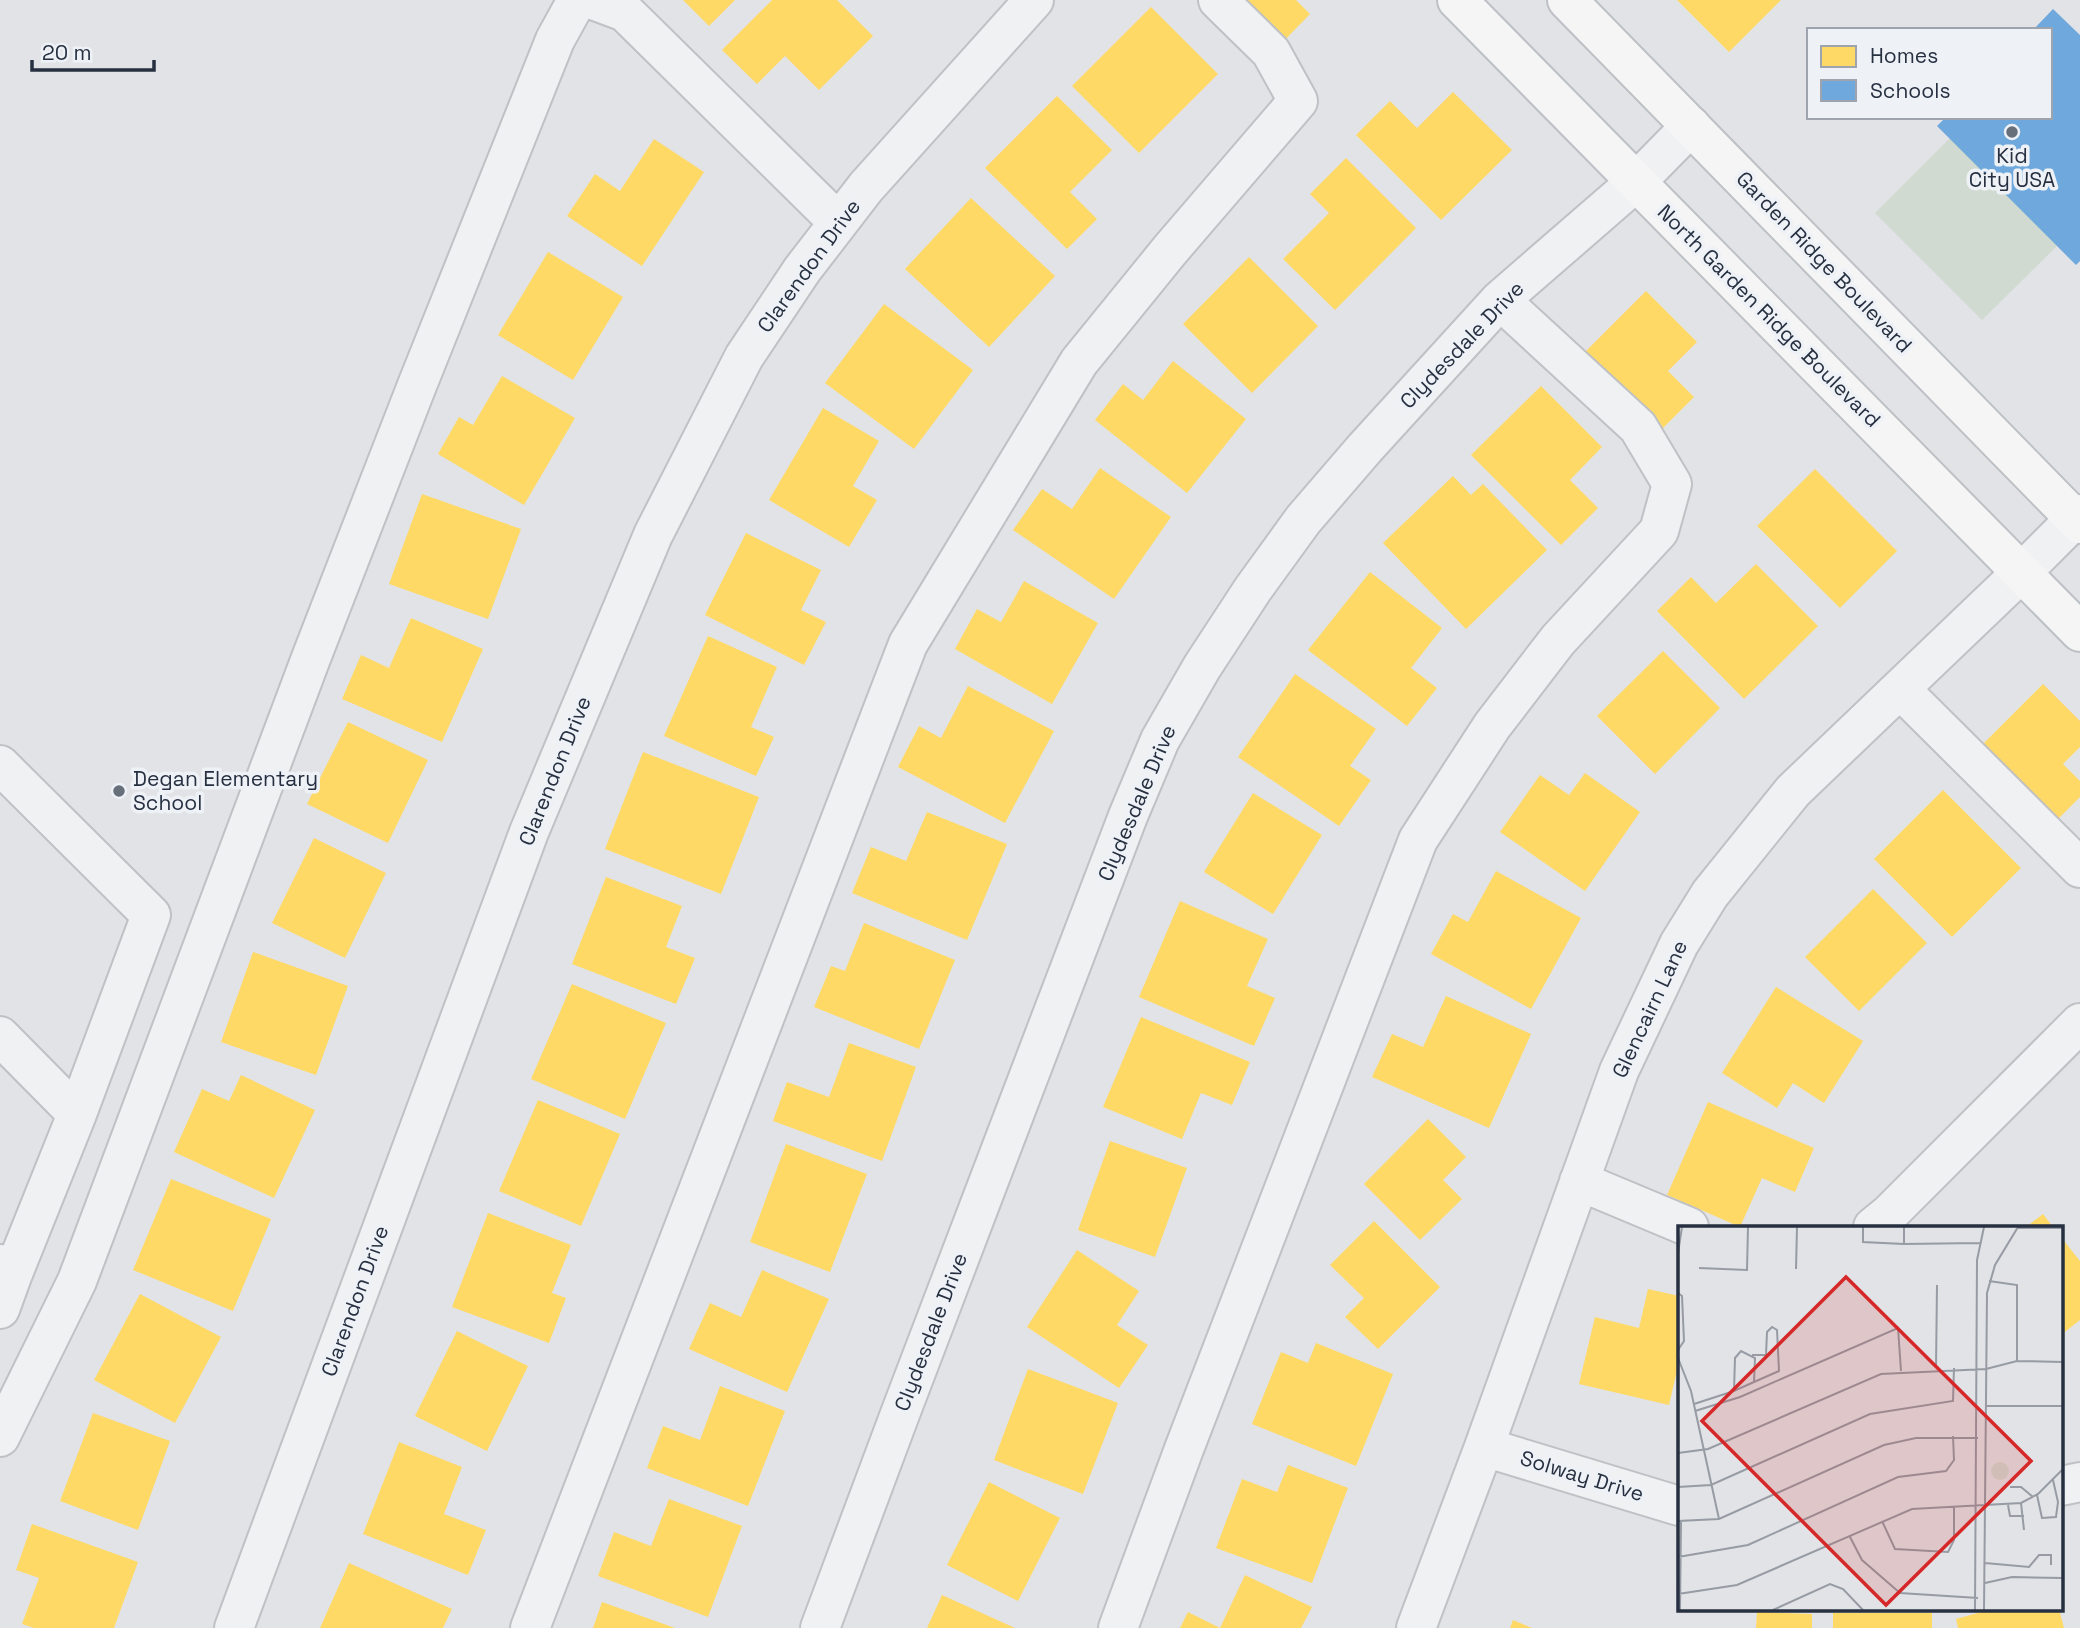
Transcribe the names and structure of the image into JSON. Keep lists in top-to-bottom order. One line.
{"streets":{"main road":["Garden Ridge Boulevard","North Garden Ridge Boulevard"],"street":["Clarendon Drive","Clydesdale Drive","Glencairn Lane","Solway Drive"]},"crossings":[["Garden Ridge Boulevard","Clydesdale Drive"],["Garden Ridge Boulevard","Glencairn Lane"],["North Garden Ridge Boulevard","Clydesdale Drive"],["North Garden Ridge Boulevard","Glencairn Lane"],["Glencairn Lane","Solway Drive"]],"places":["Kid City USA","Degan Elementary School"],"legend":["Homes","Schools"],"scale_bar":"20 m"}
